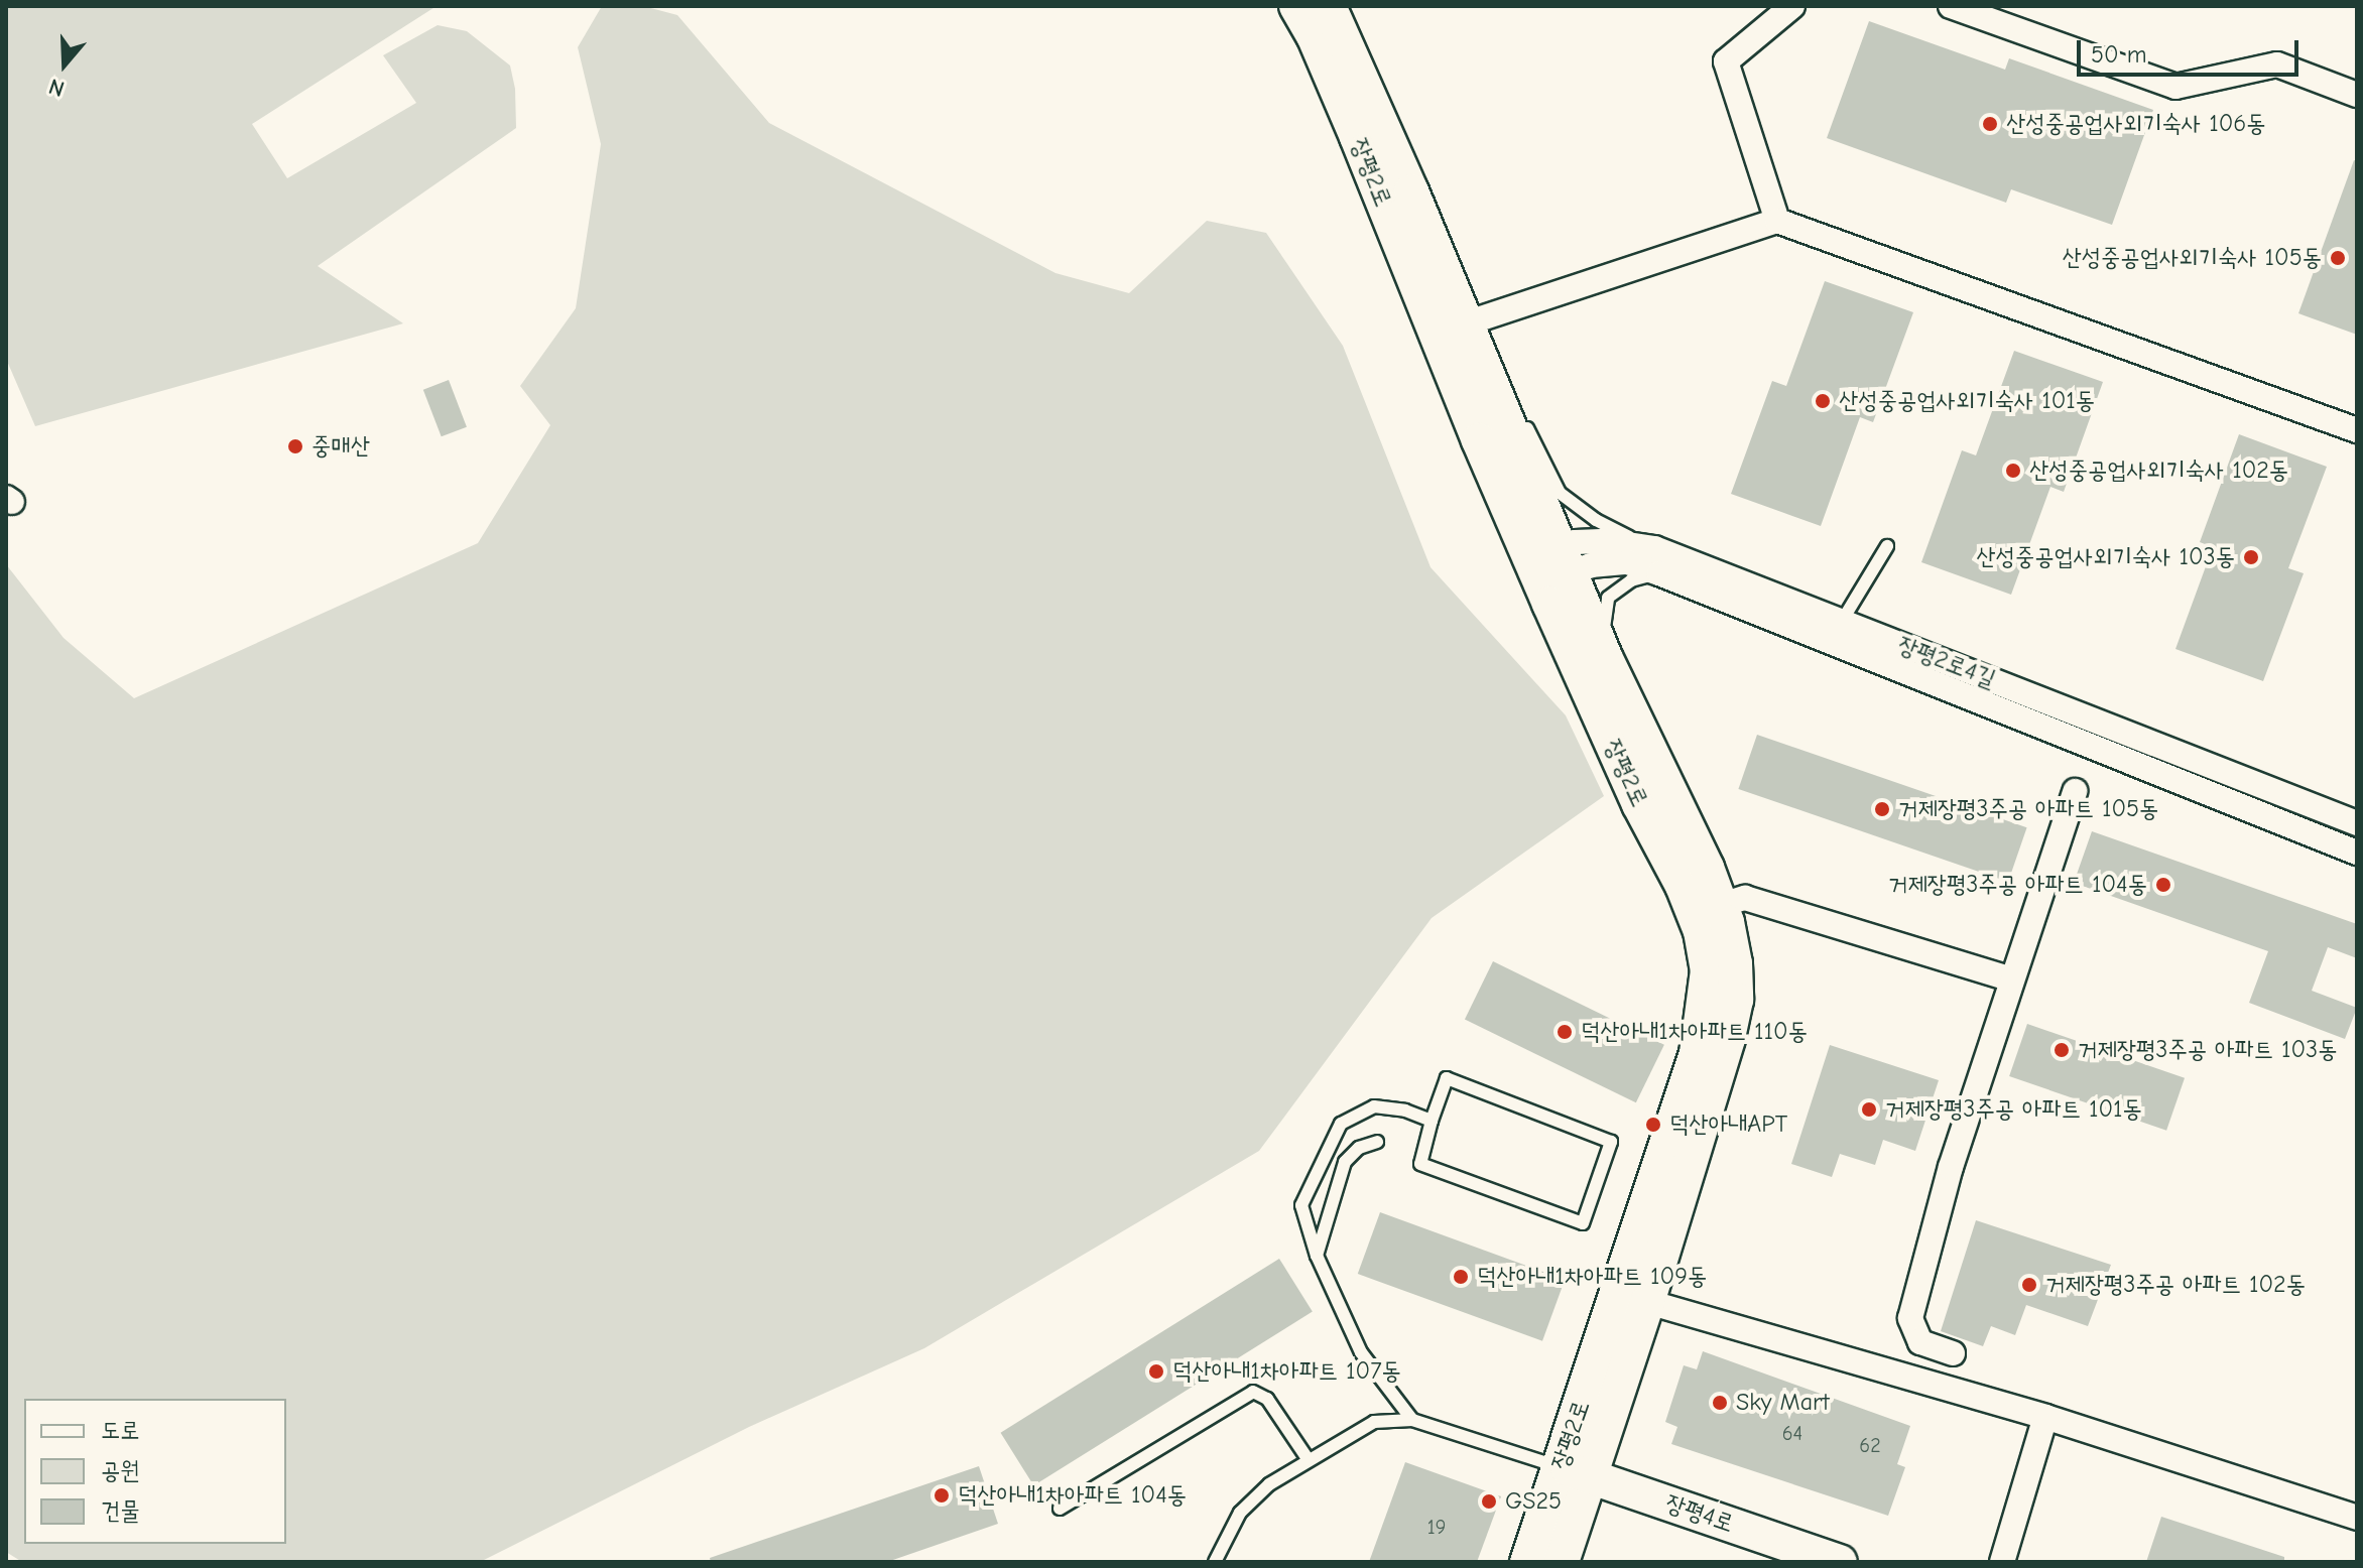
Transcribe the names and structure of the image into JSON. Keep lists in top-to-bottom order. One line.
{"streets":{"street":["장평2로","장평2로4길","장평4로"]},"crossings":[["장평2로","장평2로4길"],["장평2로","장평4로"]],"places":["산성중공업사외기숙사 106동","산성중공업사외기숙사 105동","산성중공업사외기숙사 101동","중매산","산성중공업사외기숙사 102동","산성중공업사외기숙사 103동","거제장평3주공 아파트 105동","거제장평3주공 아파트 104동","덕산아내1차아파트 110동","거제장평3주공 아파트 103동","거제장평3주공 아파트 101동","덕산아내APT","덕산아내1차아파트 109동","거제장평3주공 아파트 102동","덕산아내1차아파트 107동","Sky Mart","덕산아내1차아파트 104동","GS25"],"house_numbers":["64","62","19"],"legend":["도로","공원","건물"],"scale_bar":"50 m","north":"bottom"}
